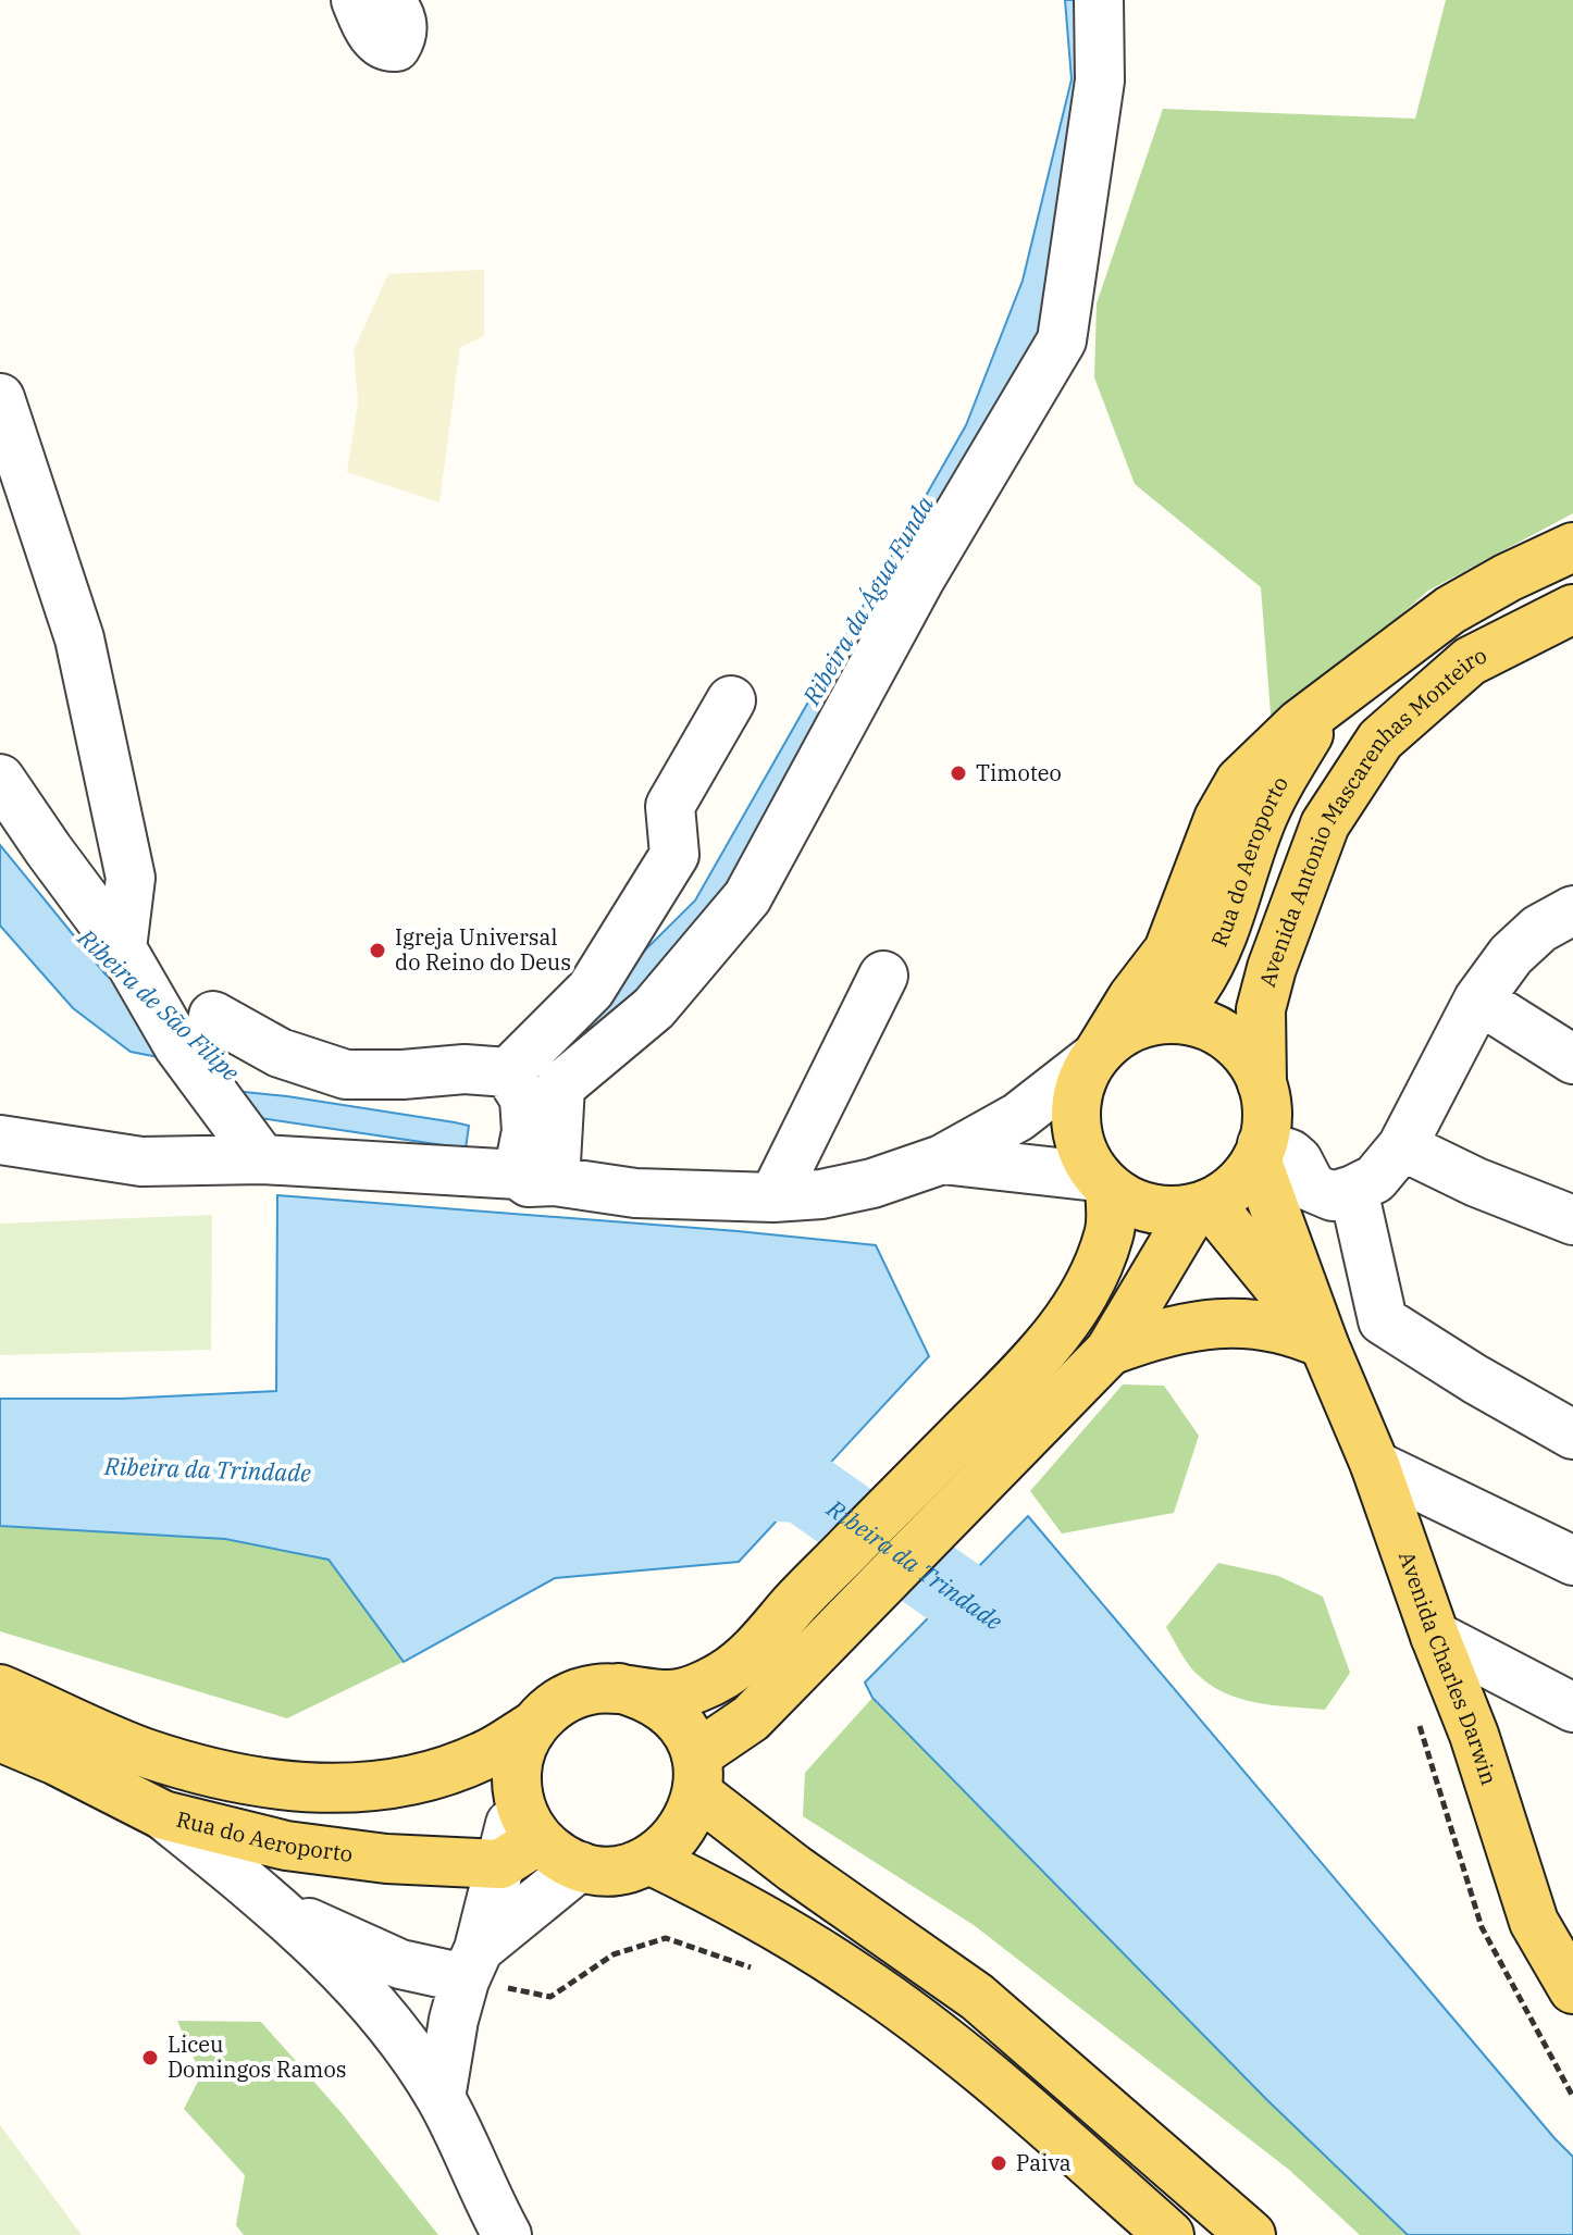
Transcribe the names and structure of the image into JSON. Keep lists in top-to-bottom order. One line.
{"streets":{"main road":["Avenida Antonio Mascarenhas Monteiro","Rua do Aeroporto","Avenida Charles Darwin"]},"crossings":[["Avenida Antonio Mascarenhas Monteiro","Rua do Aeroporto"]],"water":["Ribeira da Água Funda","Ribeira de São Filipe","Ribeira da Trindade"],"places":["Timoteo","Igreja Universal do Reino do Deus","Liceu Domingos Ramos","Paiva"]}
